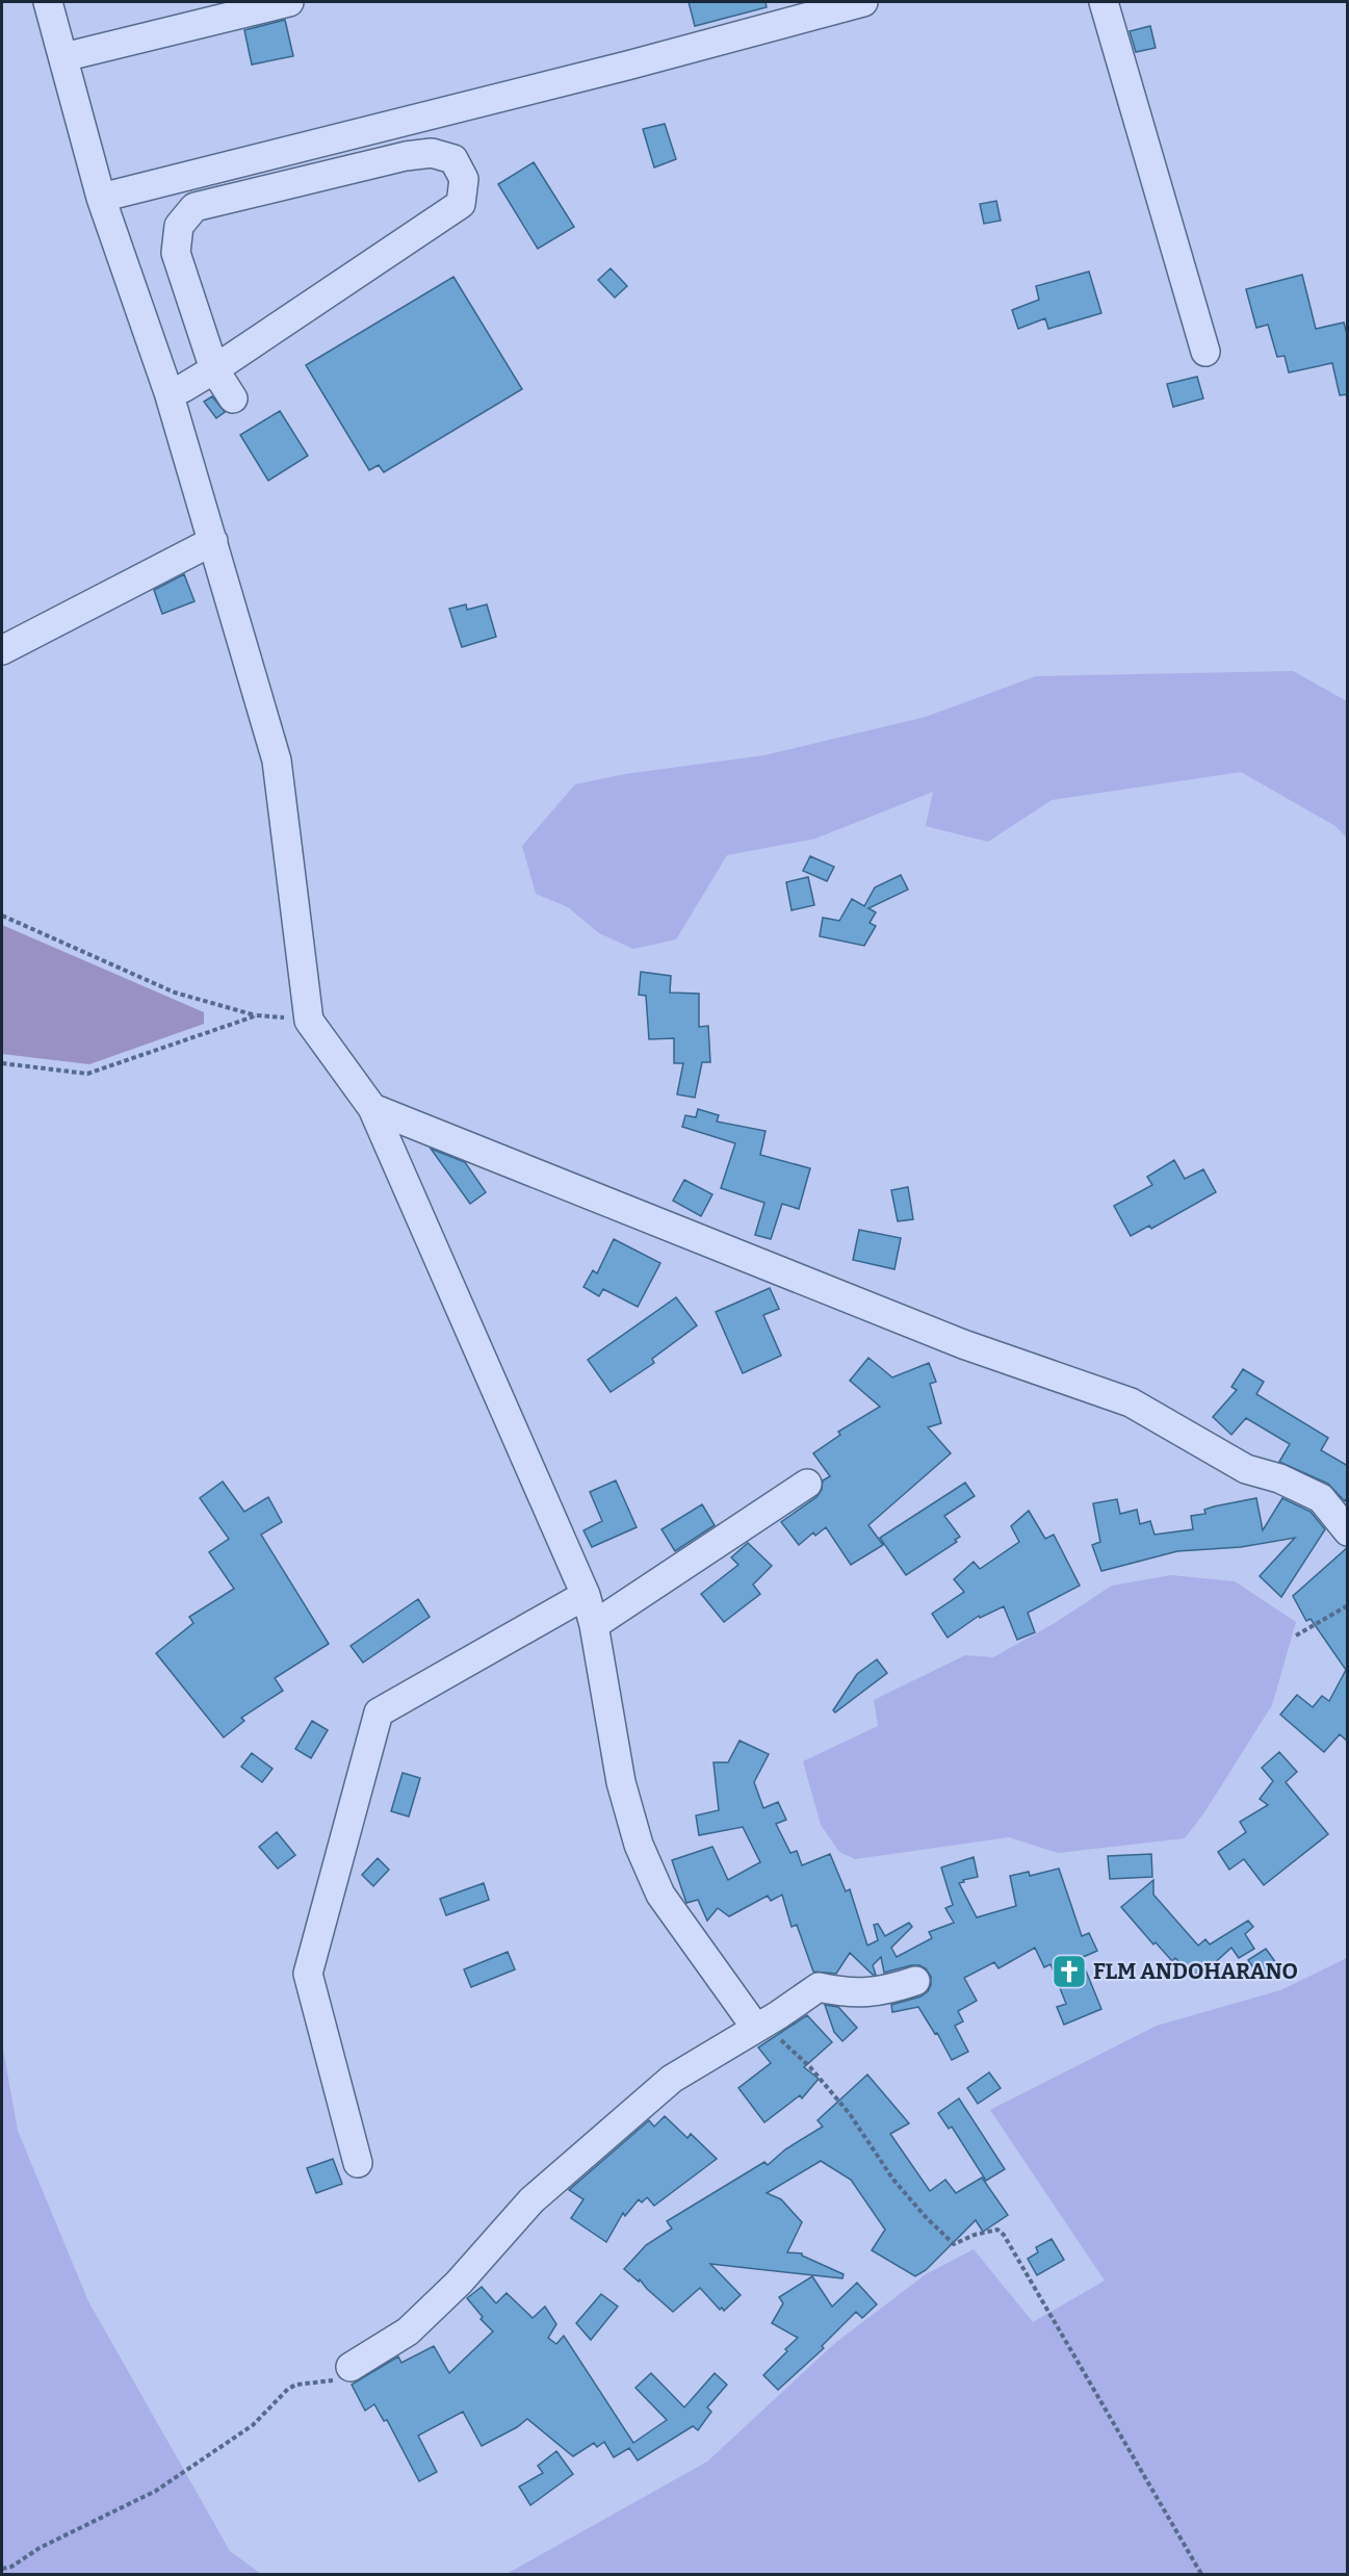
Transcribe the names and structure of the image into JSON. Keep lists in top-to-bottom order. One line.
{"places":{"church":["FLM ANDOHARANO"]}}
